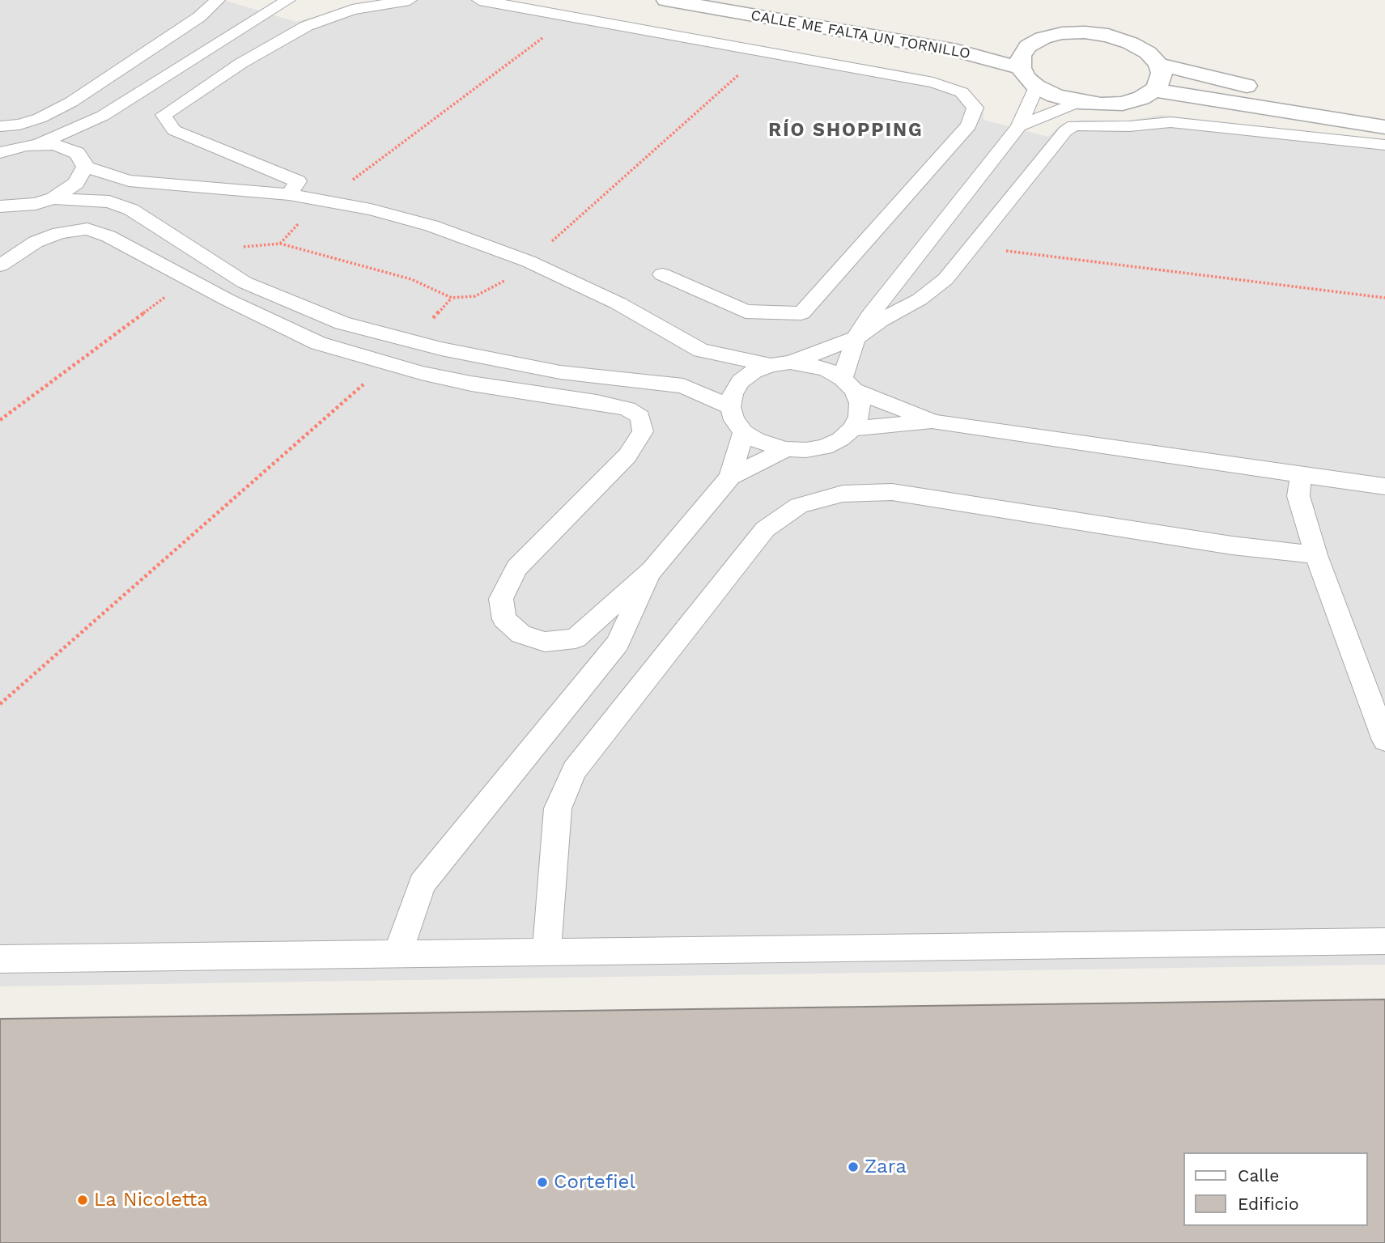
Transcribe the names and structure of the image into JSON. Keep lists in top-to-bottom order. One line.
{"streets":{"street":["CALLE ME FALTA UN TORNILLO"]},"districts":["RÍO SHOPPING"],"places":["Zara","Cortefiel","La Nicoletta"],"legend":["Calle","Edificio"]}
